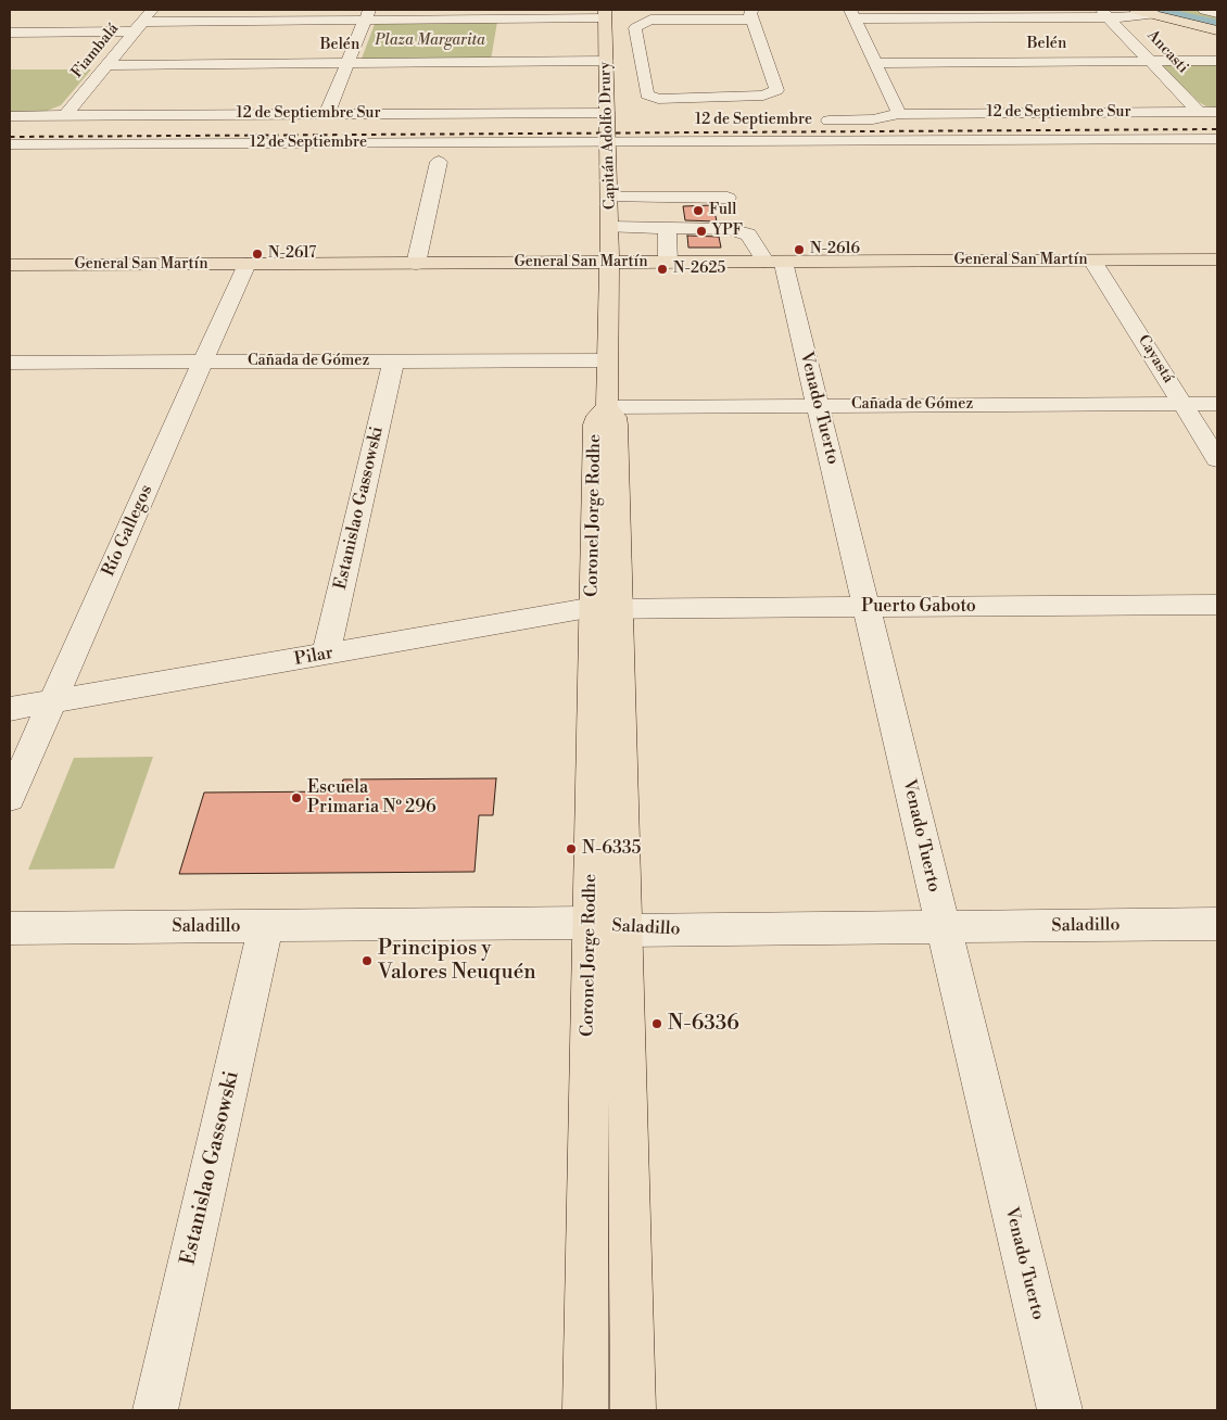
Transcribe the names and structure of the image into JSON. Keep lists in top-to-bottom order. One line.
{"streets":{"main road":["Capitán Adolfo Drury","General San Martín","Coronel Jorge Rodhe"],"street":["Belén","Fiambalá","Ancasti","12 de Septiembre Sur","12 de Septiembre","Cayastá","Cañada de Gómez","Venado Tuerto","Estanislao Gassowski","Río Gallegos","Puerto Gaboto","Pilar","Saladillo"]},"crossings":[["Belén","Fiambalá"],["Belén","Ancasti"],["Belén","Capitán Adolfo Drury"],["Fiambalá","12 de Septiembre Sur"],["Ancasti","12 de Septiembre Sur"],["12 de Septiembre Sur","12 de Septiembre"],["12 de Septiembre Sur","Capitán Adolfo Drury"],["12 de Septiembre","Capitán Adolfo Drury"],["Capitán Adolfo Drury","General San Martín"],["Capitán Adolfo Drury","Venado Tuerto"],["Capitán Adolfo Drury","Coronel Jorge Rodhe"],["General San Martín","Cayastá"],["General San Martín","Venado Tuerto"],["General San Martín","Coronel Jorge Rodhe"],["General San Martín","Río Gallegos"],["Cayastá","Cañada de Gómez"],["Cañada de Gómez","Venado Tuerto"],["Cañada de Gómez","Estanislao Gassowski"],["Cañada de Gómez","Coronel Jorge Rodhe"],["Cañada de Gómez","Río Gallegos"],["Venado Tuerto","Puerto Gaboto"],["Venado Tuerto","Saladillo"],["Estanislao Gassowski","Pilar"],["Estanislao Gassowski","Saladillo"],["Coronel Jorge Rodhe","Puerto Gaboto"],["Coronel Jorge Rodhe","Pilar"],["Coronel Jorge Rodhe","Saladillo"],["Río Gallegos","Pilar"],["Puerto Gaboto","Pilar"]],"parks":["Plaza Margarita"],"places":["Full","YPF","N-2616","N-2617","N-2625","Escuela Primaria Nº 296","N-6335","Principios y Valores Neuquén","N-6336"]}
